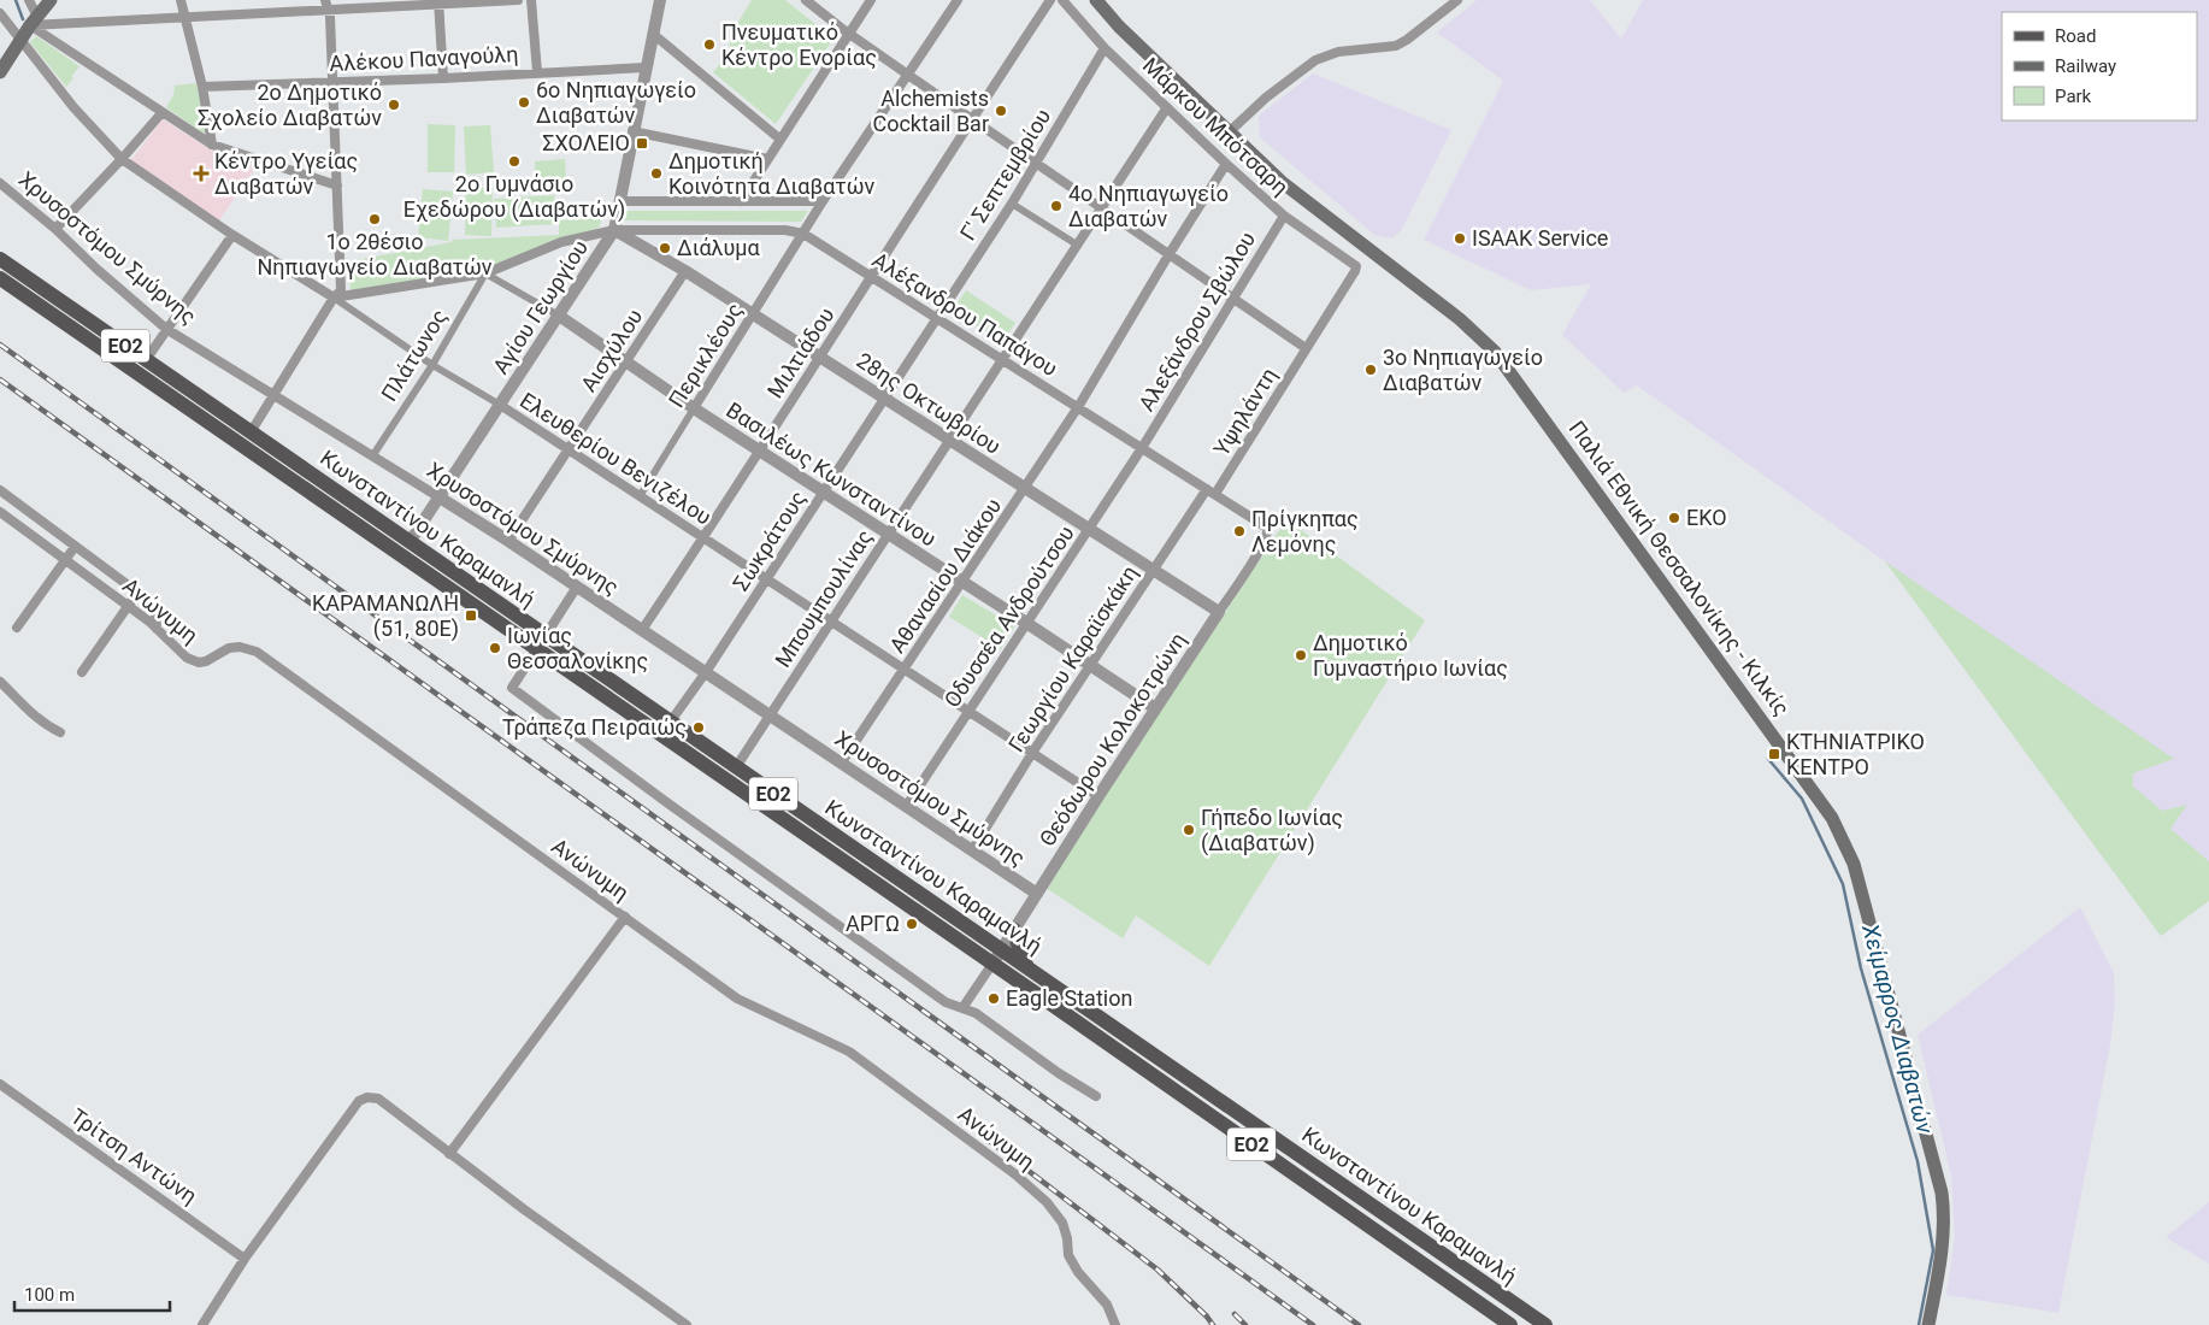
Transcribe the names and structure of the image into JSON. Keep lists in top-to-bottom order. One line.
{"streets":{"main road":["ΕΟ2","Κωνσταντίνου Καραμανλή","Παλιά Εθνική Θεσσαλονίκης - Κιλκίς"],"street":["Αλέκου Παναγούλη","Μάρκου Μπότσαρη","Γ' Σεπτεμβρίου","Χρυσοστόμου Σμύρνης","Αγίου Γεωργίου","Αλέξανδρου Παπάγου","Αλεξάνδρου Σβώλου","Αισχύλου","Μιλτιάδου","Πλάτωνος","Περικλέους","28ης Οκτωβρίου","Υψηλάντη","Ελευθερίου Βενιζέλου","Βασιλέως Κωνσταντίνου","Σωκράτους","Αθανασίου Διάκου","Μπουμπουλίνας","Ανώνυμη","Οδυσσέα Ανδρούτσου","Γεωργίου Καραϊσκάκη","Θεόδωρου Κολοκοτρώνη","Τρίτση Αντώνη"]},"crossings":[["Αλέκου Παναγούλη","Αγίου Γεωργίου"],["Μάρκου Μπότσαρη","Γ' Σεπτεμβρίου"],["Μάρκου Μπότσαρη","Αλεξάνδρου Σβώλου"],["Μάρκου Μπότσαρη","Υψηλάντη"],["Μάρκου Μπότσαρη","Αθανασίου Διάκου"],["Μάρκου Μπότσαρη","Μπουμπουλίνας"],["Γ' Σεπτεμβρίου","Αλέξανδρου Παπάγου"],["Γ' Σεπτεμβρίου","Σωκράτους"],["Χρυσοστόμου Σμύρνης","Αγίου Γεωργίου"],["Χρυσοστόμου Σμύρνης","Αισχύλου"],["Χρυσοστόμου Σμύρνης","Μιλτιάδου"],["Χρυσοστόμου Σμύρνης","Πλάτωνος"],["Χρυσοστόμου Σμύρνης","Σωκράτους"],["Χρυσοστόμου Σμύρνης","Αθανασίου Διάκου"],["Χρυσοστόμου Σμύρνης","Μπουμπουλίνας"],["Χρυσοστόμου Σμύρνης","Οδυσσέα Ανδρούτσου"],["Χρυσοστόμου Σμύρνης","Γεωργίου Καραϊσκάκη"],["Χρυσοστόμου Σμύρνης","Θεόδωρου Κολοκοτρώνη"],["Αγίου Γεωργίου","Αλέξανδρου Παπάγου"],["Αγίου Γεωργίου","28ης Οκτωβρίου"],["Αγίου Γεωργίου","Ελευθερίου Βενιζέλου"],["Αγίου Γεωργίου","Βασιλέως Κωνσταντίνου"],["Αγίου Γεωργίου","Κωνσταντίνου Καραμανλή"],["Αλέξανδρου Παπάγου","Αλεξάνδρου Σβώλου"],["Αλέξανδρου Παπάγου","Μιλτιάδου"],["Αλέξανδρου Παπάγου","Πλάτωνος"],["Αλέξανδρου Παπάγου","Περικλέους"],["Αλέξανδρου Παπάγου","28ης Οκτωβρίου"],["Αλέξανδρου Παπάγου","Υψηλάντη"],["Αλέξανδρου Παπάγου","Ελευθερίου Βενιζέλου"],["Αλέξανδρου Παπάγου","Βασιλέως Κωνσταντίνου"],["Αλέξανδρου Παπάγου","Σωκράτους"],["Αλέξανδρου Παπάγου","Αθανασίου Διάκου"],["Αλέξανδρου Παπάγου","Μπουμπουλίνας"],["Αλέξανδρου Παπάγου","Οδυσσέα Ανδρούτσου"],["Αλέξανδρου Παπάγου","Γεωργίου Καραϊσκάκη"],["Αλέξανδρου Παπάγου","Θεόδωρου Κολοκοτρώνη"],["Αλεξάνδρου Σβώλου","Οδυσσέα Ανδρούτσου"],["Αισχύλου","28ης Οκτωβρίου"],["Αισχύλου","Ελευθερίου Βενιζέλου"],["Αισχύλου","Βασιλέως Κωνσταντίνου"],["Μιλτιάδου","28ης Οκτωβρίου"],["Μιλτιάδου","Ελευθερίου Βενιζέλου"],["Μιλτιάδου","Βασιλέως Κωνσταντίνου"],["Πλάτωνος","Ελευθερίου Βενιζέλου"],["Πλάτωνος","Βασιλέως Κωνσταντίνου"],["Περικλέους","28ης Οκτωβρίου"],["Περικλέους","Ελευθερίου Βενιζέλου"],["Περικλέους","Βασιλέως Κωνσταντίνου"],["28ης Οκτωβρίου","Σωκράτους"],["28ης Οκτωβρίου","Αθανασίου Διάκου"],["28ης Οκτωβρίου","Μπουμπουλίνας"],["28ης Οκτωβρίου","Οδυσσέα Ανδρούτσου"],["28ης Οκτωβρίου","Γεωργίου Καραϊσκάκη"],["28ης Οκτωβρίου","Θεόδωρου Κολοκοτρώνη"],["Υψηλάντη","Γεωργίου Καραϊσκάκη"],["Ελευθερίου Βενιζέλου","Σωκράτους"],["Ελευθερίου Βενιζέλου","Αθανασίου Διάκου"],["Ελευθερίου Βενιζέλου","Μπουμπουλίνας"],["Ελευθερίου Βενιζέλου","Οδυσσέα Ανδρούτσου"],["Ελευθερίου Βενιζέλου","Γεωργίου Καραϊσκάκη"],["Ελευθερίου Βενιζέλου","Θεόδωρου Κολοκοτρώνη"],["Βασιλέως Κωνσταντίνου","Σωκράτους"],["Βασιλέως Κωνσταντίνου","Αθανασίου Διάκου"],["Βασιλέως Κωνσταντίνου","Μπουμπουλίνας"],["Βασιλέως Κωνσταντίνου","Οδυσσέα Ανδρούτσου"],["Βασιλέως Κωνσταντίνου","Γεωργίου Καραϊσκάκη"],["Βασιλέως Κωνσταντίνου","Θεόδωρου Κολοκοτρώνη"],["Κωνσταντίνου Καραμανλή","Σωκράτους"],["Κωνσταντίνου Καραμανλή","Μπουμπουλίνας"],["Κωνσταντίνου Καραμανλή","Θεόδωρου Κολοκοτρώνη"]],"water":["Χείμαρρος Διαβατών"],"places":{"other":["Πνευματικό Κέντρο Ενορίας","6ο Νηπιαγωγείο Διαβατών","2ο Δημοτικό Σχολείο Διαβατών","Alchemists Cocktail Bar","2ο Γυμνάσιο Εχεδώρου (Διαβατών)","Δημοτική Κοινότητα Διαβατών","4ο Νηπιαγωγείο Διαβατών","1ο 2θέσιο Νηπιαγωγείο Διαβατών","ISAAK Service","Διάλυμα","3ο Νηπιαγωγείο Διαβατών","EKO","Πρίγκηπας Λεμόνης","Ιωνίας Θεσσαλονίκης","Δημοτικό Γυμναστήριο Ιωνίας","Τράπεζα Πειραιώς","Γήπεδο Ιωνίας (Διαβατών)","ΑΡΓΩ","Eagle Station"],"transit":["ΣΧΟΛΕΙΟ","ΚΑΡΑΜΑΝΩΛΗ (51, 80Ε)","ΚΤΗΝΙΑΤΡΙΚΟ ΚΕΝΤΡΟ"],"health":["Κέντρο Υγείας Διαβατών"]},"legend":["Road","Railway","Park"],"scale_bar":"100 m"}
